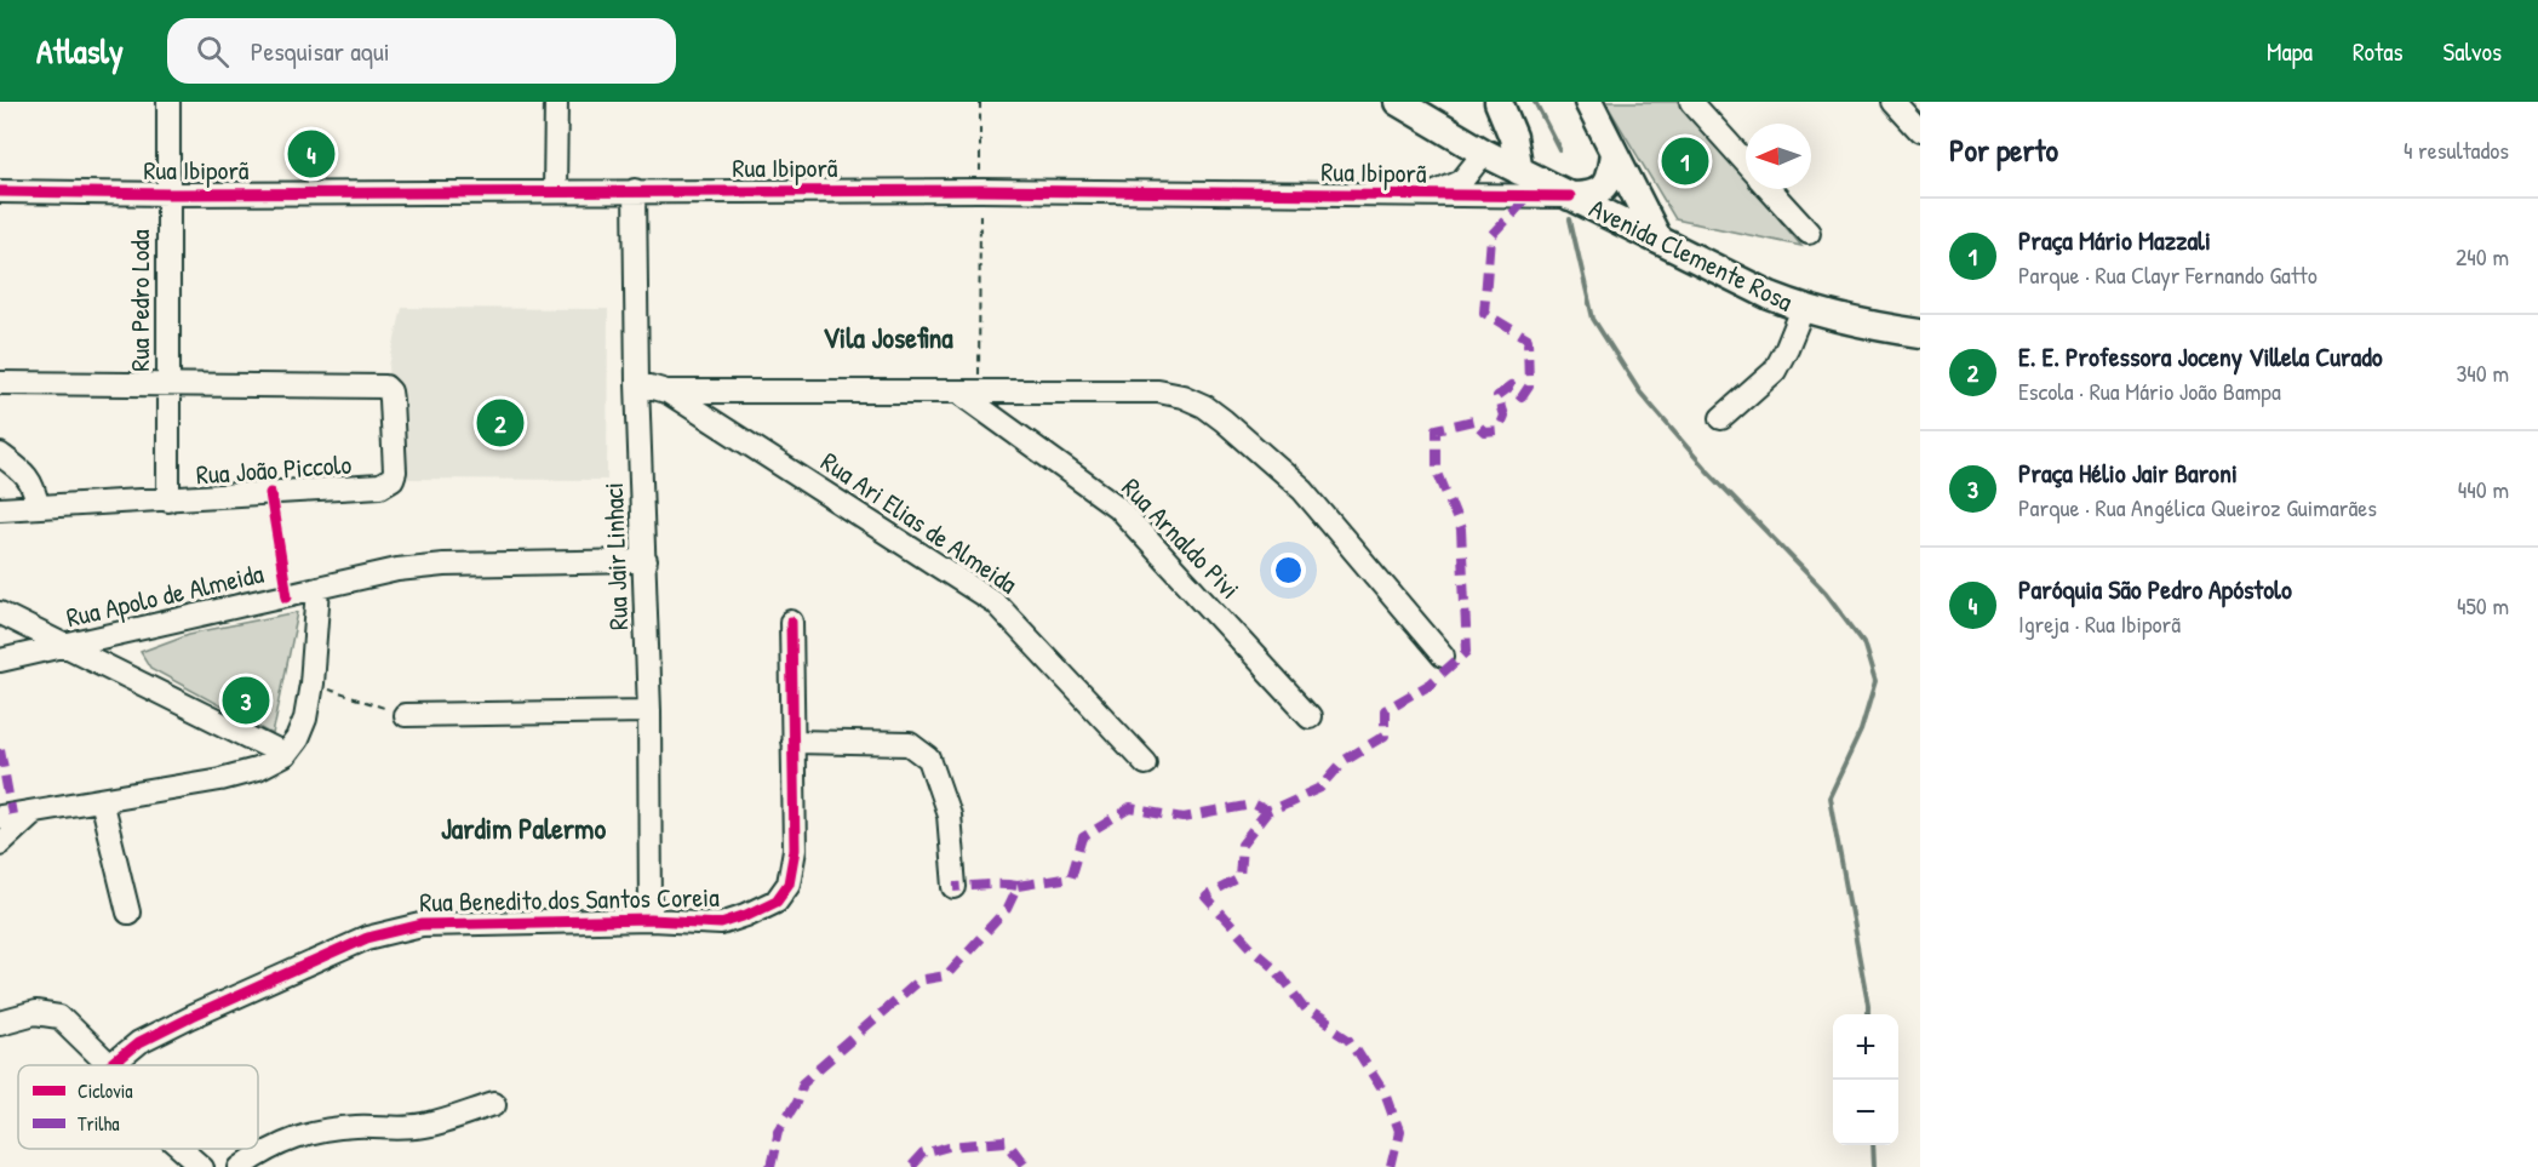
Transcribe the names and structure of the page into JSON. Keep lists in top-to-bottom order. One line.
{"streets":{"main road":["Avenida Clemente Rosa"],"street":["Rua Ibiporã","Rua Pedro Loda","Rua João Piccolo","Rua Ari Elias de Almeida","Rua Arnaldo Pivi","Rua Jair Linhaci","Rua Apolo de Almeida","Rua Benedito dos Santos Coreia"]},"crossings":[["Rua Ibiporã","Avenida Clemente Rosa"],["Rua Ibiporã","Rua Pedro Loda"],["Rua Ibiporã","Rua Jair Linhaci"],["Rua Pedro Loda","Rua João Piccolo"],["Rua Jair Linhaci","Rua Apolo de Almeida"],["Rua Jair Linhaci","Rua Benedito dos Santos Coreia"]],"districts":["Vila Josefina","Jardim Palermo"],"legend":["Ciclovia","Trilha"],"north":"left","page":{"header":"Atlasly","search":"Pesquisar aqui","nav":["Mapa","Rotas","Salvos"],"heading":["Por perto","4 resultados"],"pins":["4","1","2","3"],"list":[{"mark":"1","name":"Praça Mário Mazzali","note":"Parque · Rua Clayr Fernando Gatto","value":"240 m"},{"mark":"2","name":"E. E. Professora Joceny Villela Curado","note":"Escola · Rua Mário João Bampa","value":"340 m"},{"mark":"3","name":"Praça Hélio Jair Baroni","note":"Parque · Rua Angélica Queiroz Guimarães","value":"440 m"},{"mark":"4","name":"Paróquia São Pedro Apóstolo","note":"Igreja · Rua Ibiporã","value":"450 m"}],"map_buttons":["+","−"]}}
